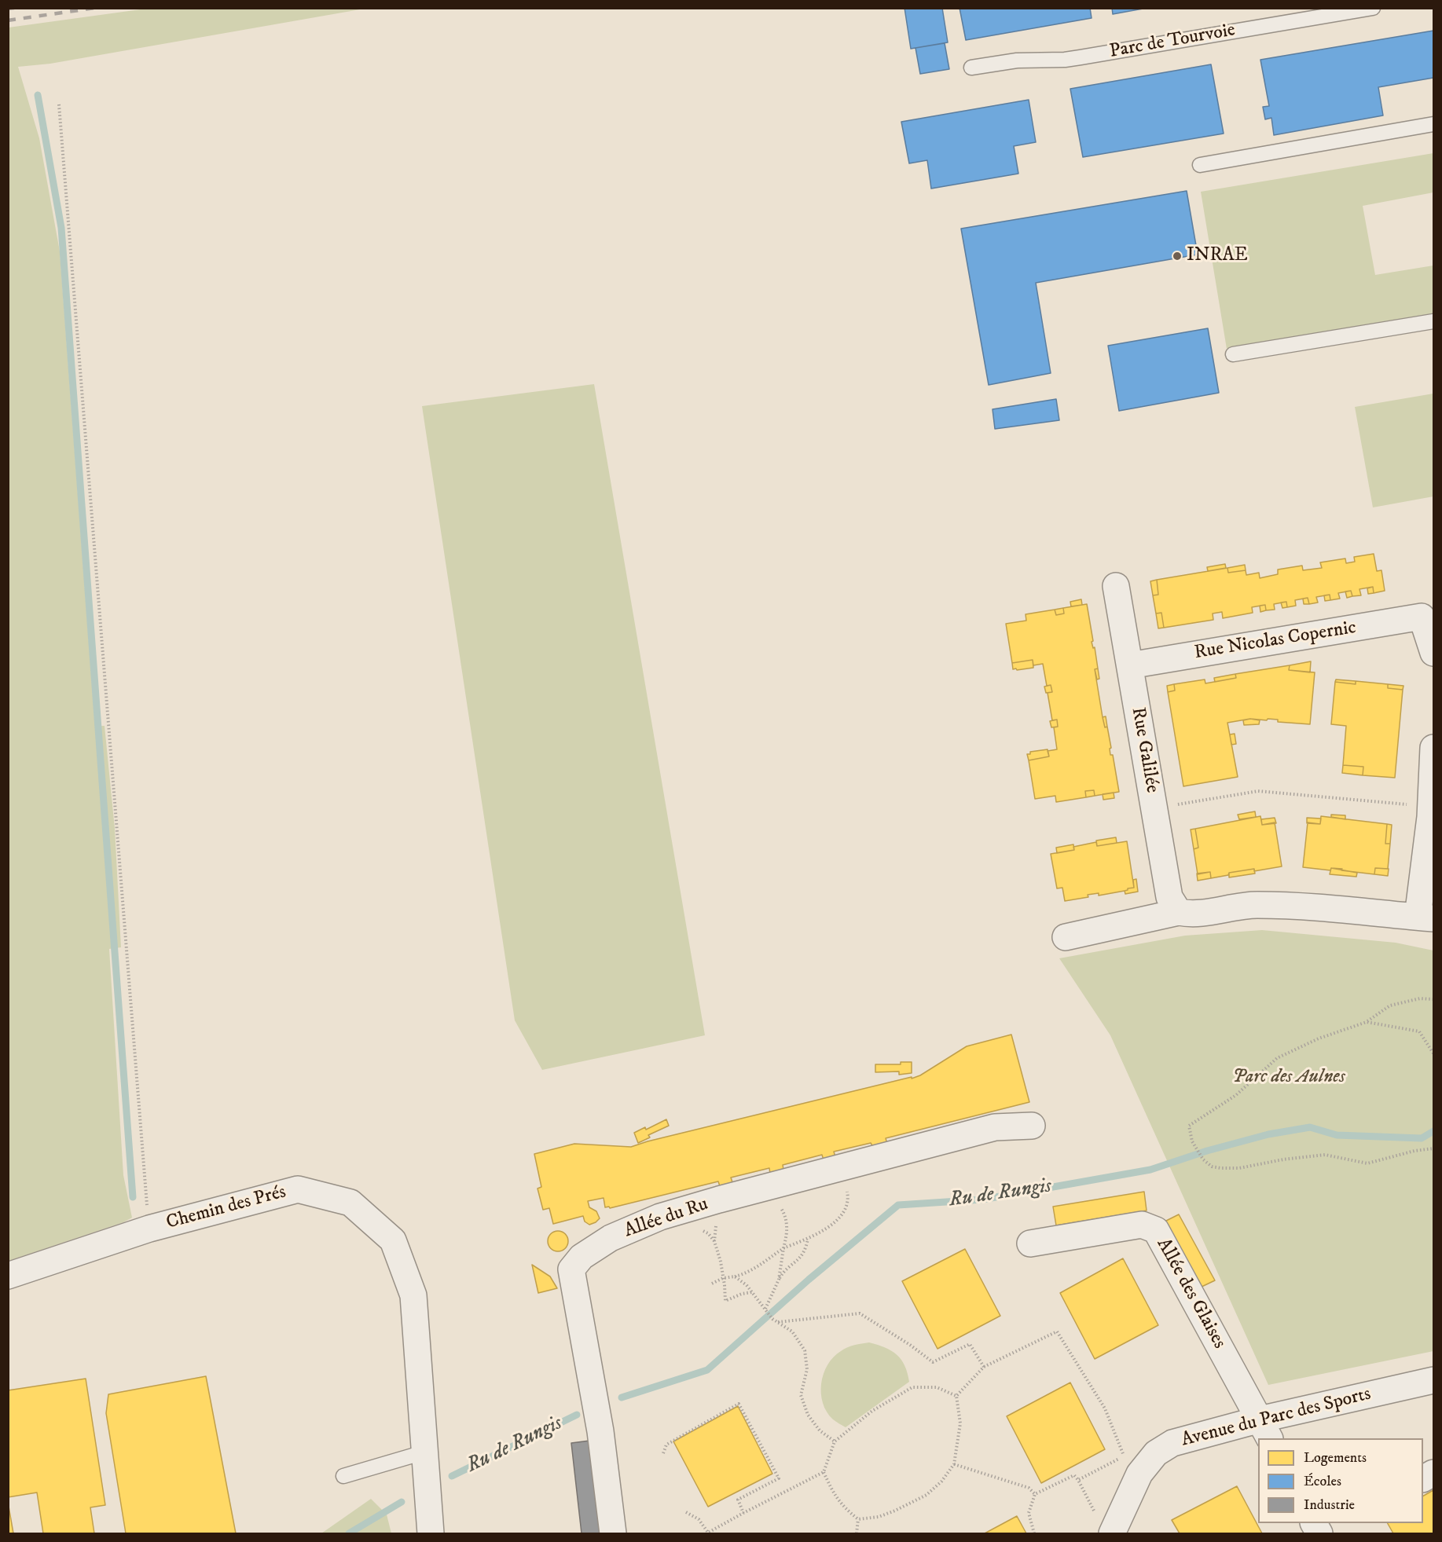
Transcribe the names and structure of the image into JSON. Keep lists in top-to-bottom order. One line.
{"streets":{"street":["Rue Nicolas Copernic","Rue Galilée","Chemin des Prés","Allée du Ru","Allée des Glaises","Avenue du Parc des Sports"],"lane":["Parc de Tourvoie"]},"crossings":[["Rue Nicolas Copernic","Rue Galilée"],["Allée des Glaises","Avenue du Parc des Sports"]],"water":["Ru de Rungis"],"parks":["Parc des Aulnes"],"places":["INRAE"],"legend":["Logements","Écoles","Industrie"]}
